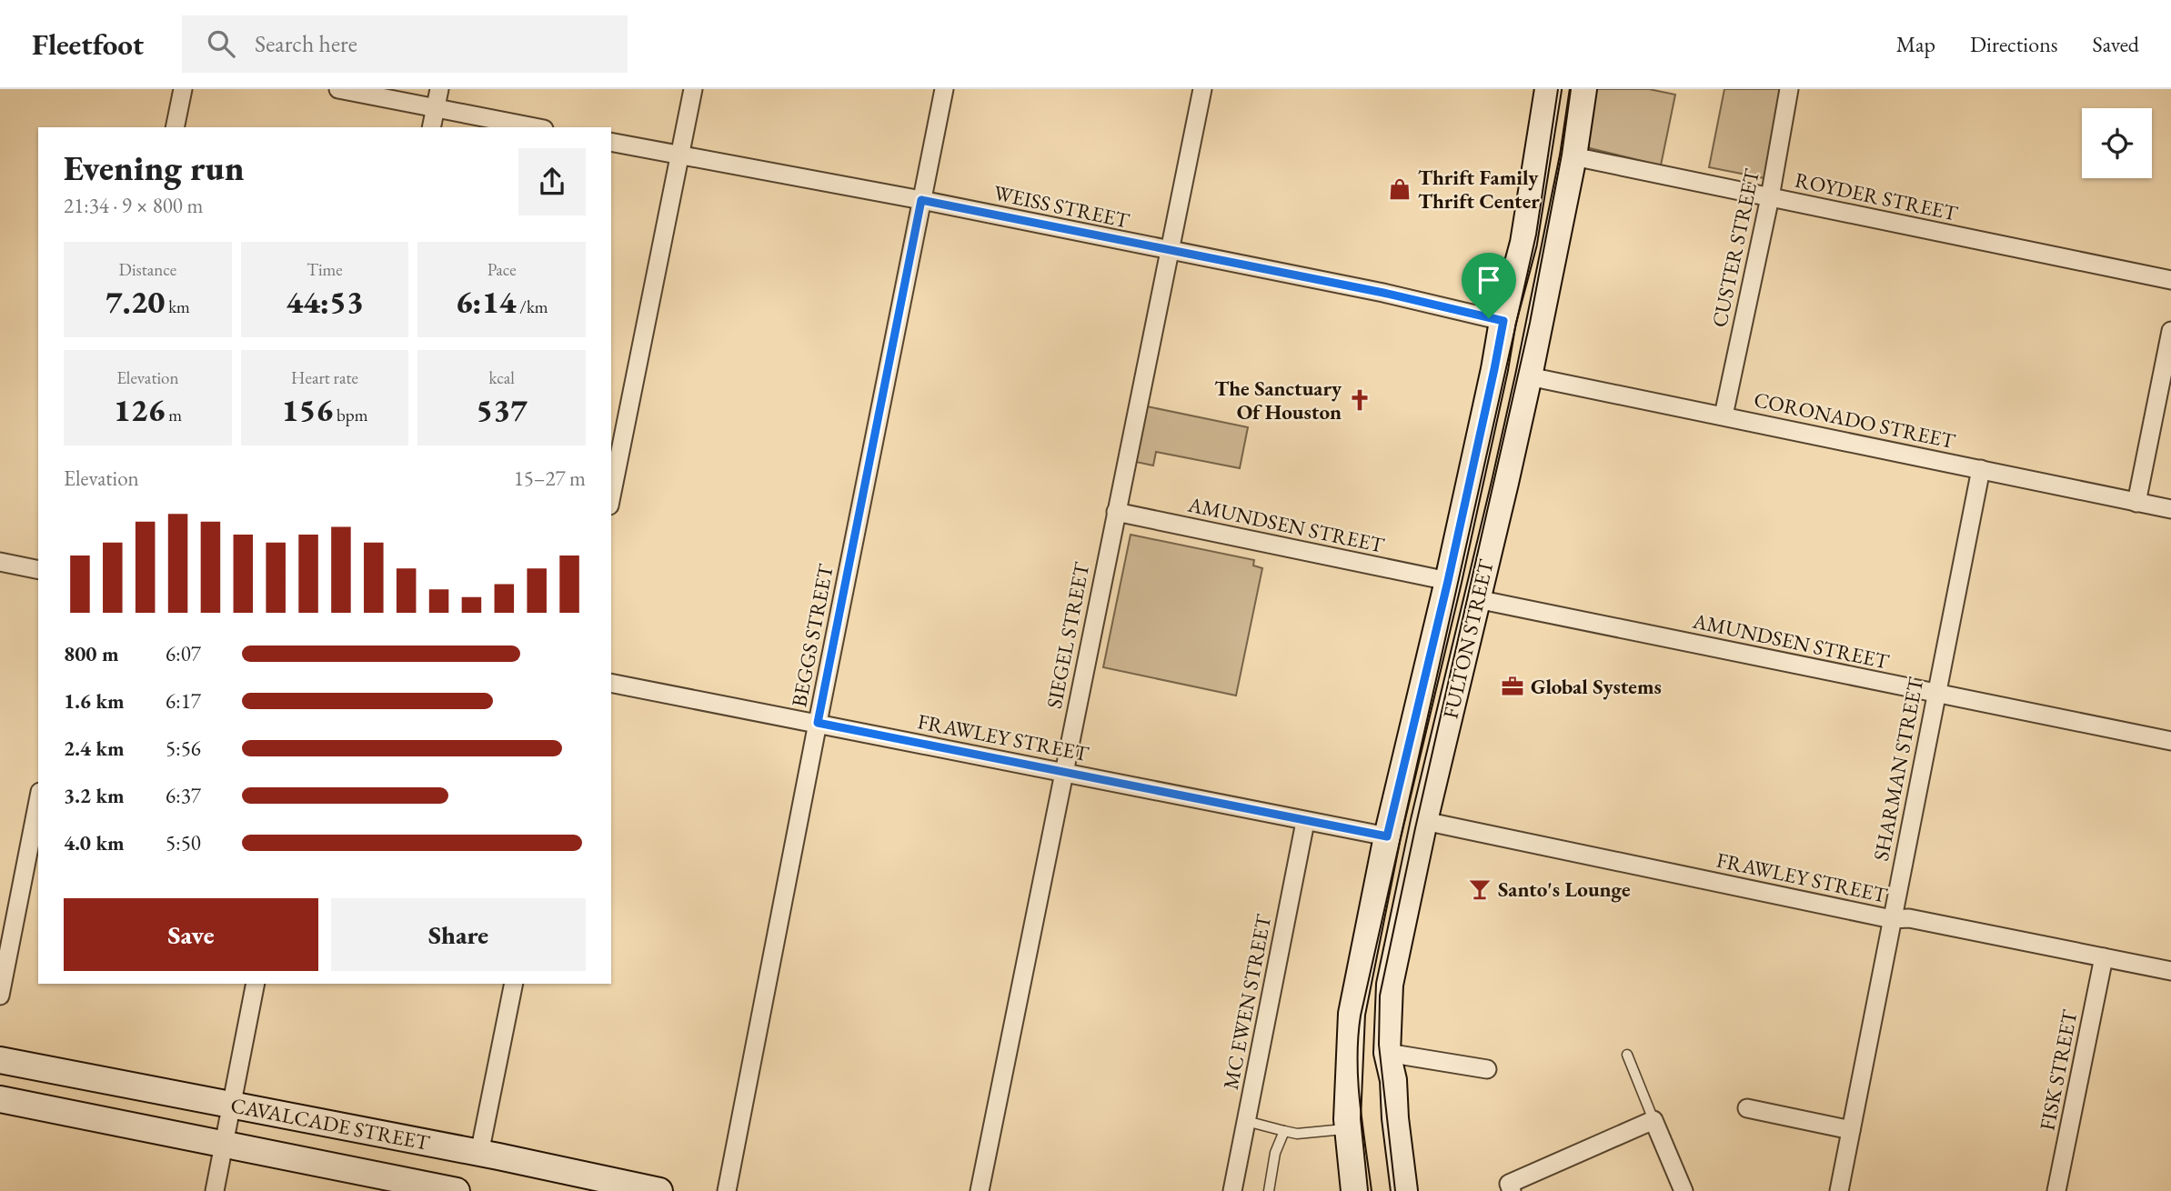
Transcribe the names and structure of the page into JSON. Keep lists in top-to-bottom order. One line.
{"streets":{"main road":["FULTON STREET","CAVALCADE STREET"],"street":["ROYDER STREET","WEISS STREET","CUSTER STREET","CORONADO STREET","AMUNDSEN STREET","BEGGS STREET","SIEGEL STREET","FRAWLEY STREET","SHARMAN STREET","MC EWEN STREET","FISK STREET"]},"crossings":[["ROYDER STREET","CUSTER STREET"],["ROYDER STREET","FULTON STREET"],["WEISS STREET","BEGGS STREET"],["WEISS STREET","SIEGEL STREET"],["WEISS STREET","FULTON STREET"],["CUSTER STREET","CORONADO STREET"],["CORONADO STREET","FULTON STREET"],["CORONADO STREET","SHARMAN STREET"],["AMUNDSEN STREET","SIEGEL STREET"],["AMUNDSEN STREET","FULTON STREET"],["AMUNDSEN STREET","SHARMAN STREET"],["BEGGS STREET","FRAWLEY STREET"],["SIEGEL STREET","FRAWLEY STREET"],["FULTON STREET","FRAWLEY STREET"],["FRAWLEY STREET","SHARMAN STREET"],["FRAWLEY STREET","MC EWEN STREET"],["FRAWLEY STREET","FISK STREET"]],"places":{"shop":["Thrift Family Thrift Center"],"church":["The Sanctuary Of Houston"],"office":["Global Systems"],"bar":["Santo's Lounge"]},"page":{"header":"Fleetfoot","search":"Search here","nav":["Map","Directions","Saved"],"heading":["Evening run","21:34 · 9 × 800 m"],"stats":[["Distance","7.20 km"],["Time","44:53"],["Pace","6:14 /km"],["Elevation","126 m"],["Heart rate","156 bpm"],["kcal","537"]],"chart":["Elevation","15–27 m"],"list":[{"name":"800 m","note":"6:07"},{"name":"1.6 km","note":"6:17"},{"name":"2.4 km","note":"5:56"},{"name":"3.2 km","note":"6:37"},{"name":"4.0 km","note":"5:50"}],"buttons":["Save","Share"]}}
